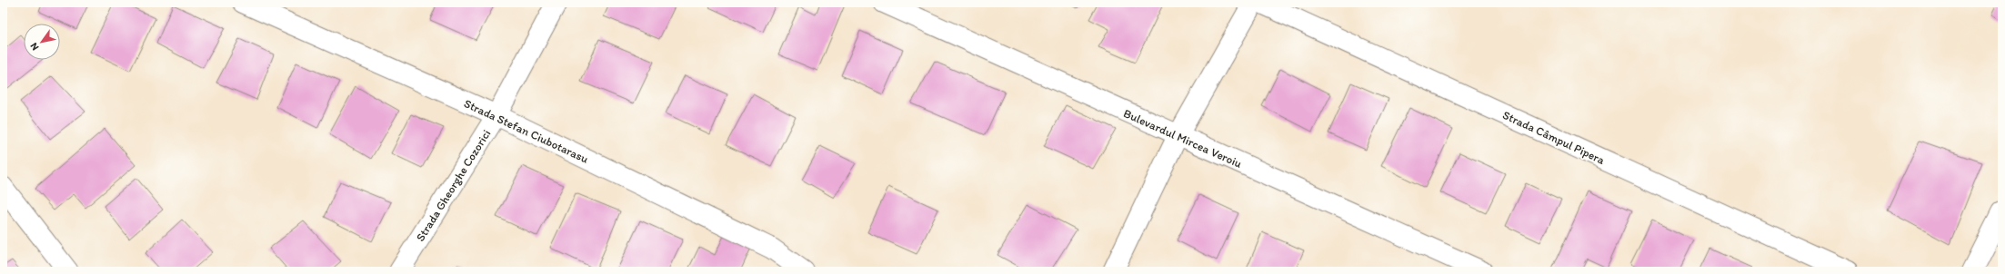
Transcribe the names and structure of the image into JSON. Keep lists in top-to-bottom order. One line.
{"streets":{"street":["Strada Stefan Ciubotarasu","Strada Câmpul Pipera","Bulevardul Mircea Veroiu","Strada Gheorghe Cozorici"]},"crossings":[["Strada Stefan Ciubotarasu","Strada Gheorghe Cozorici"]],"north":"bottom left"}
